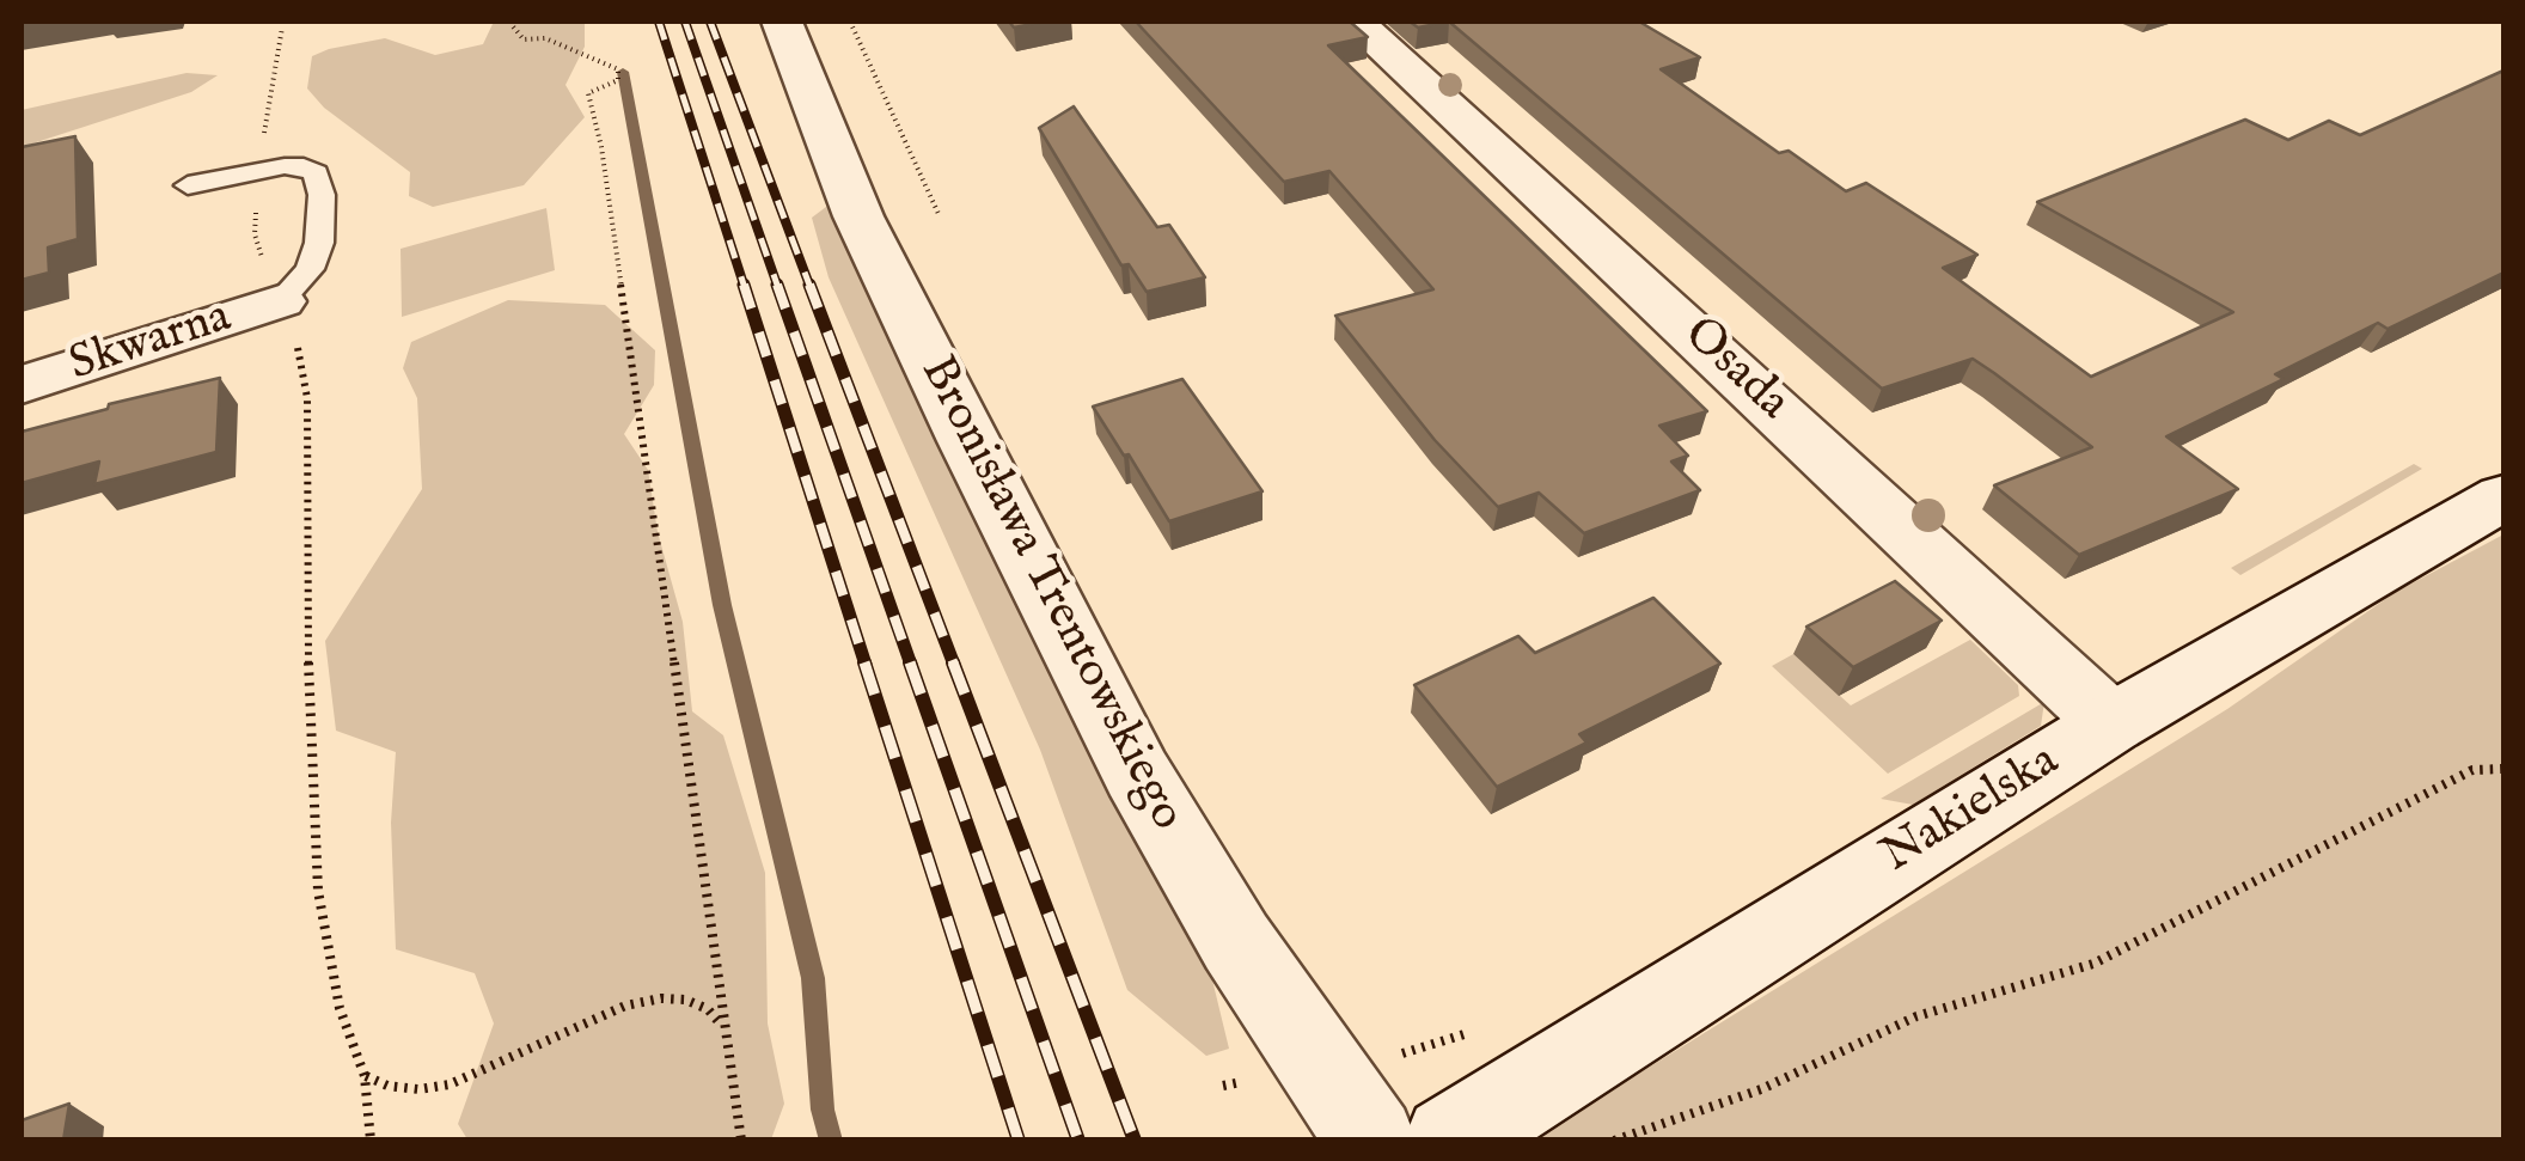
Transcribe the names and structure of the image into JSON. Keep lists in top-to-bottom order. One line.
{"streets":{"street":["Skwarna","Osada","Bronisława Trentowskiego","Nakielska"]},"crossings":[["Osada","Nakielska"]]}
